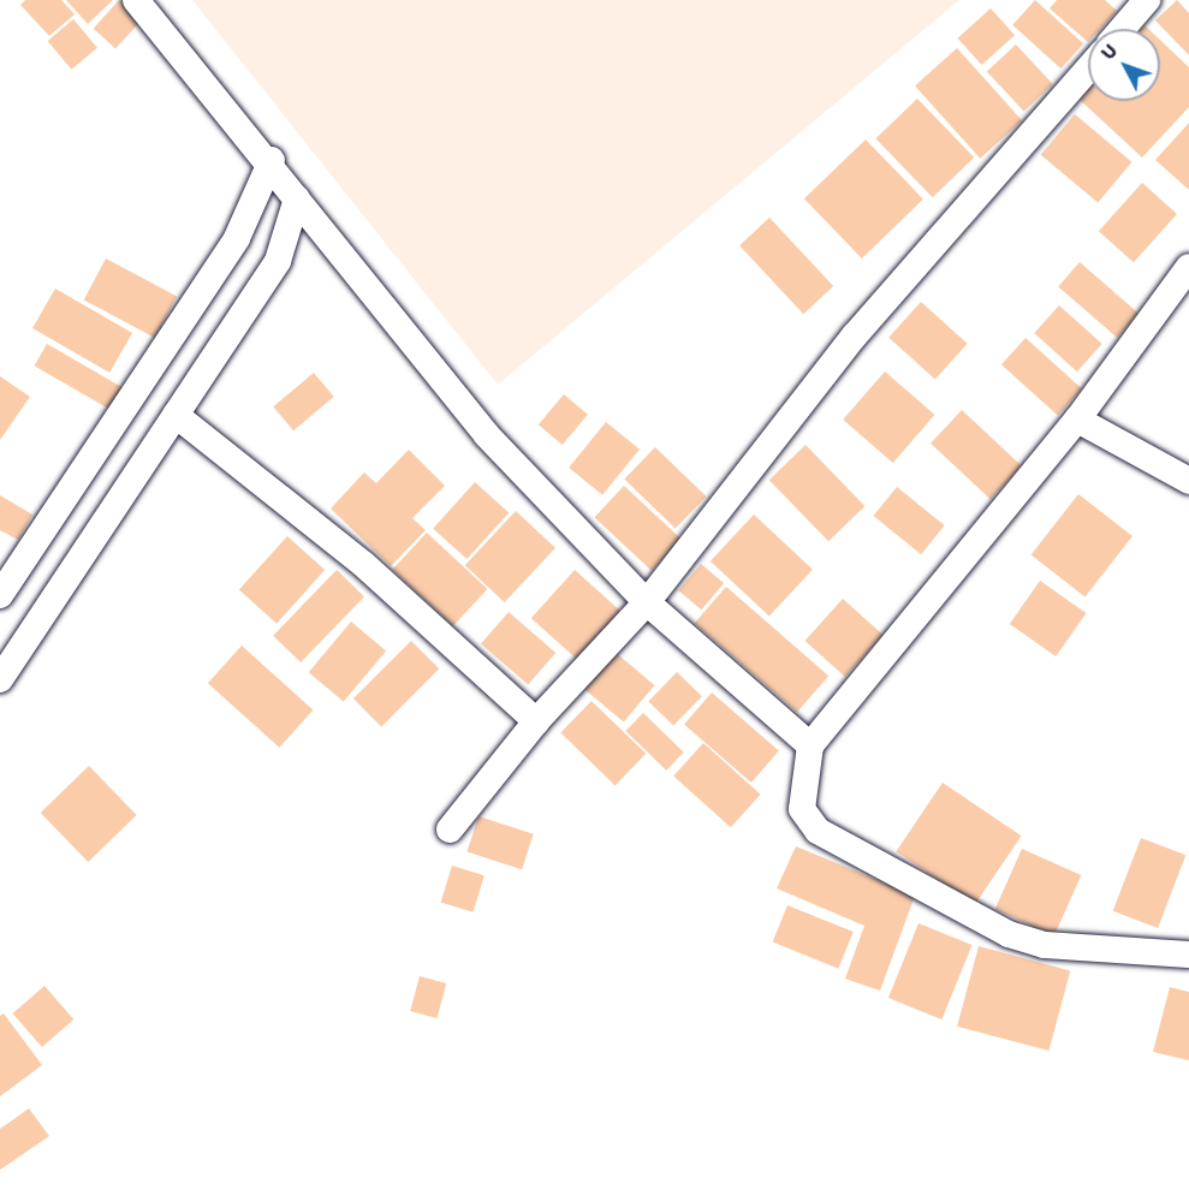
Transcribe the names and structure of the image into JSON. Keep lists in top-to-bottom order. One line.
{"north":"top left"}
